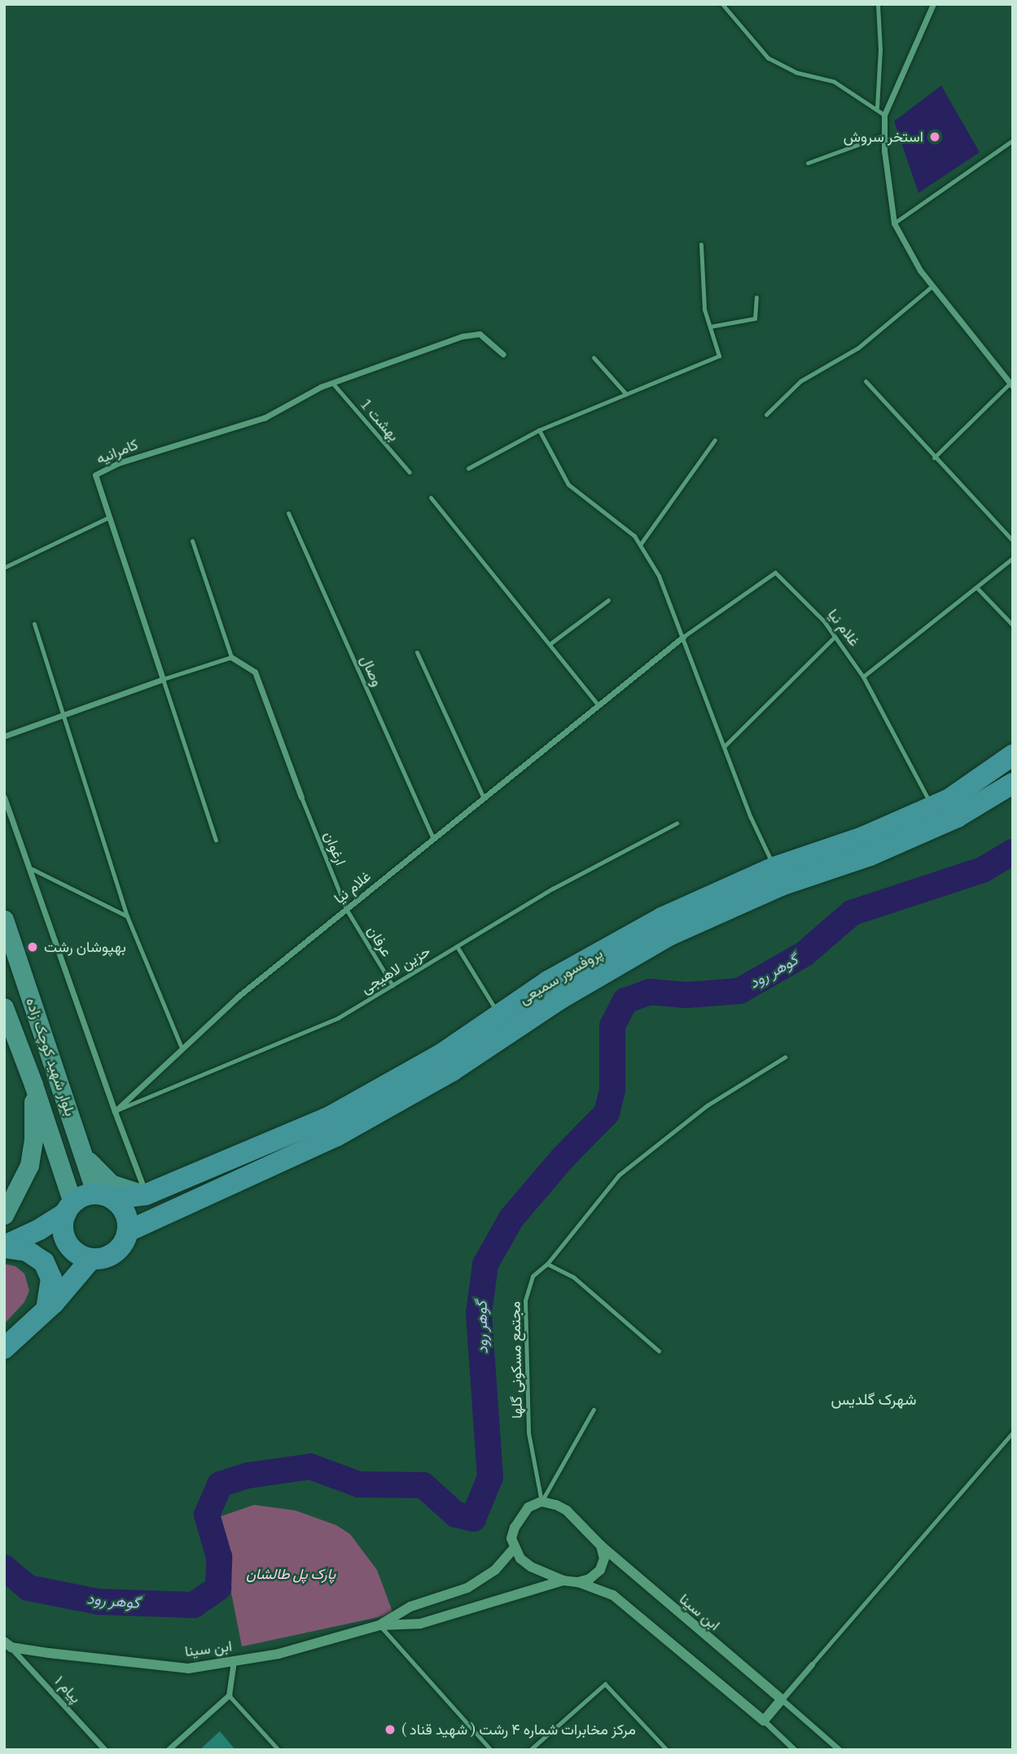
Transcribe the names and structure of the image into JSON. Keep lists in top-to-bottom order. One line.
{"streets":{"main road":["پروفسور سمیعی","بلوار شهید کوچک زاده"],"street":["کامرانیه","غلام نیا","ابن سینا","پیام ۱"],"lane":["بهشت 1","وصال","ارغوان","عرفان","حزین لاهیجی","مجتمع مسکونی گلها"]},"crossings":[["بهشت 1","کامرانیه"],["غلام نیا","وصال"],["غلام نیا","ارغوان"],["غلام نیا","عرفان"],["غلام نیا","حزین لاهیجی"],["غلام نیا","پروفسور سمیعی"],["ارغوان","عرفان"],["عرفان","حزین لاهیجی"],["پروفسور سمیعی","بلوار شهید کوچک زاده"],["مجتمع مسکونی گلها","ابن سینا"],["ابن سینا","پیام ۱"]],"districts":["شهرک گلدیس"],"water":["گوهر رود"],"parks":["پارک پل طالشان"],"places":["استخر سروش","بهپوشان رشت","مرکز مخابرات شماره ۴ رشت ( شهید قناد )"]}
